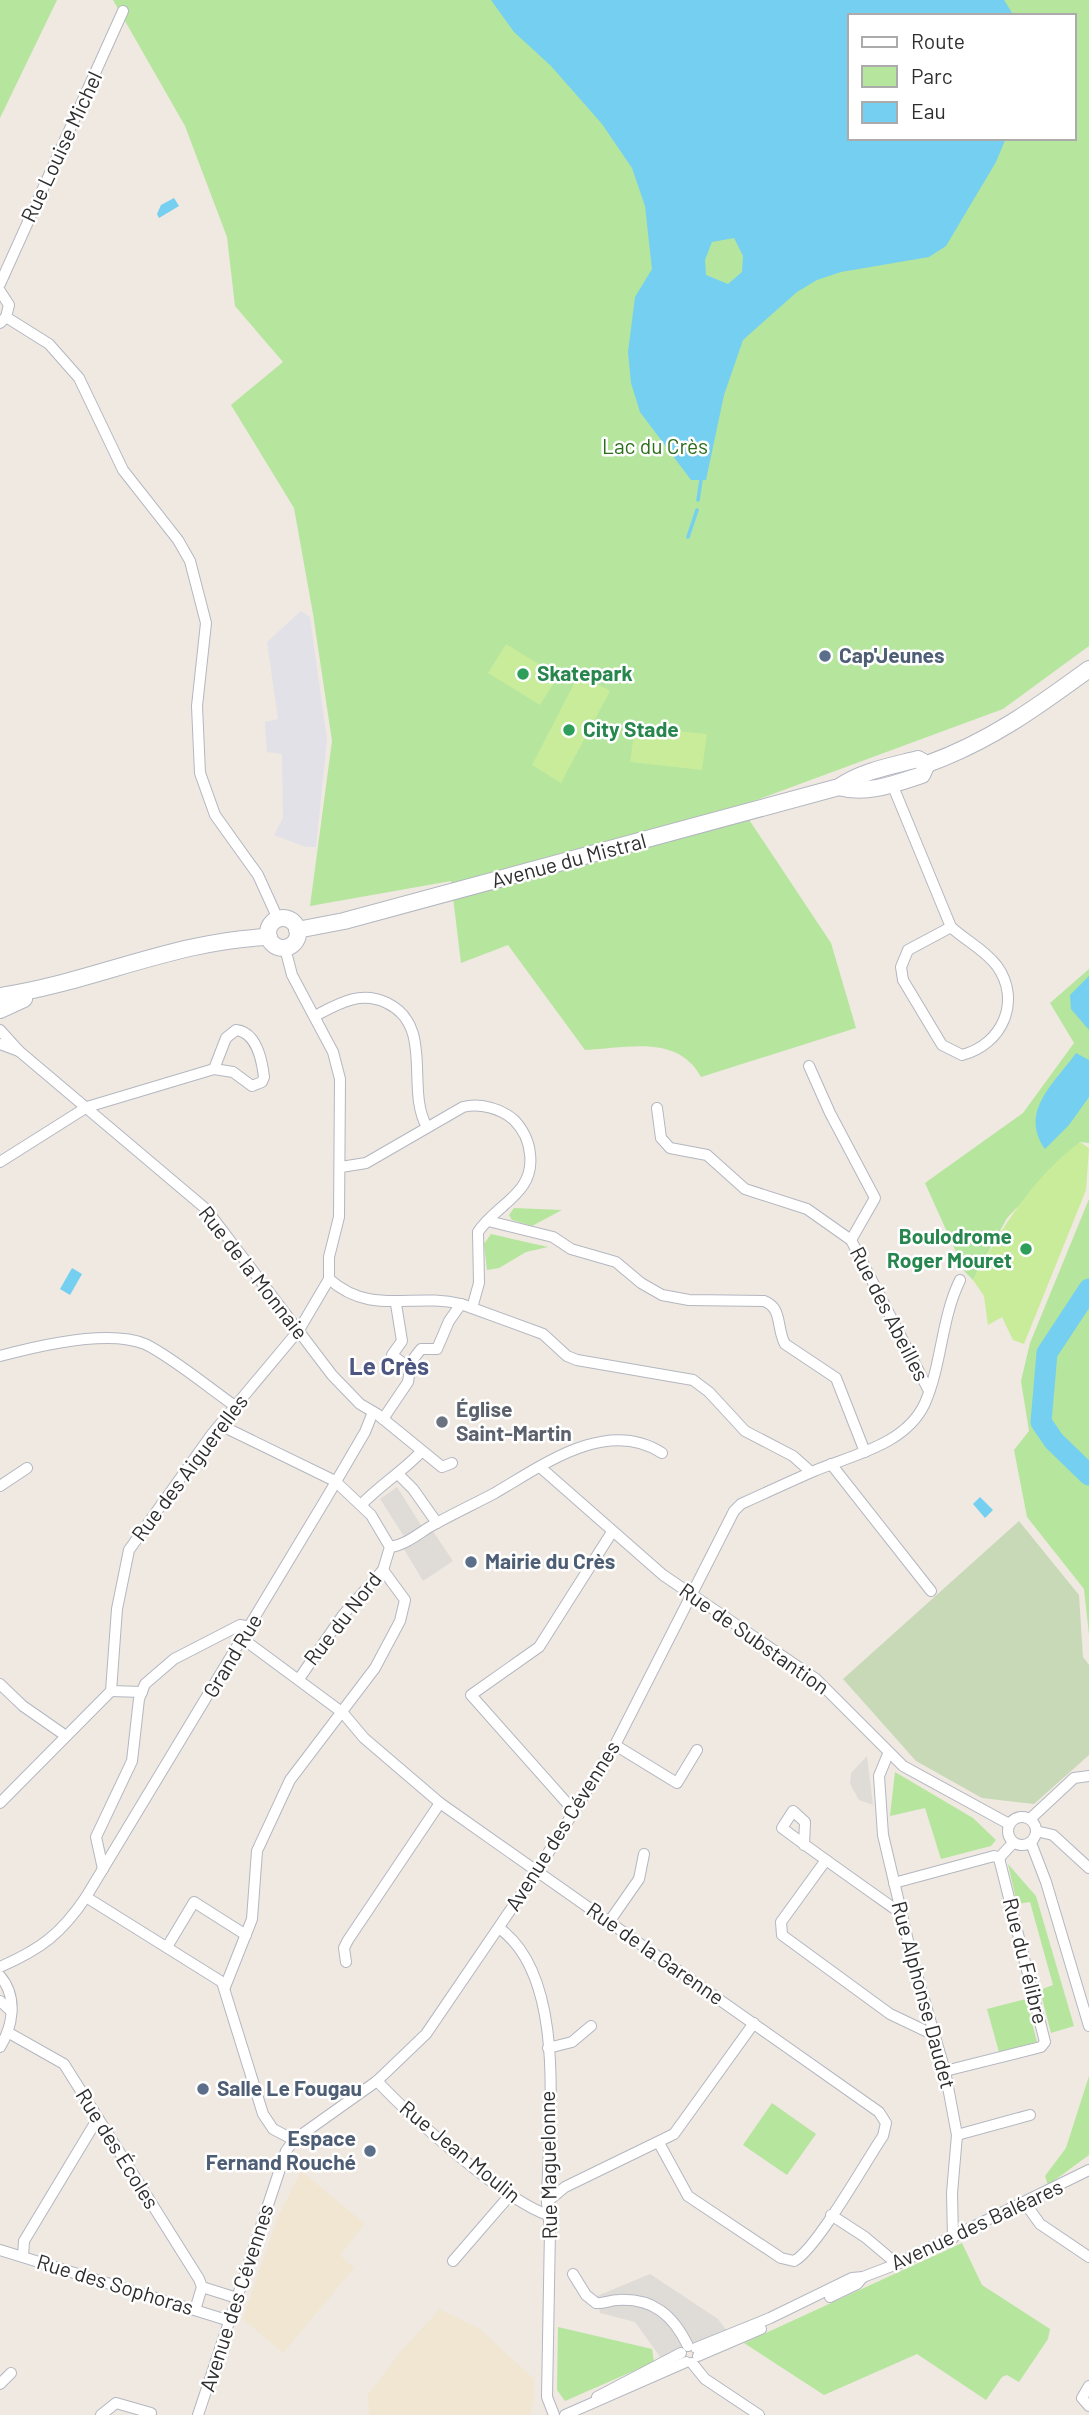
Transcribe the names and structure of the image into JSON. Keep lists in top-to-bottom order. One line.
{"streets":{"street":["Rue Louise Michel","Avenue du Mistral","Rue de la Monnaie","Rue des Abeilles","Rue des Aiguerelles","Rue du Nord","Rue de Substantion","Grand Rue","Avenue des Cévennes","Rue de la Garenne","Rue du Félibre","Rue Alphonse Daudet","Rue des Écoles","Rue Jean Moulin","Rue Maguelonne","Avenue des Baléares","Rue des Sophoras"]},"crossings":[["Rue de la Monnaie","Rue des Aiguerelles"],["Rue de la Monnaie","Grand Rue"],["Rue des Abeilles","Avenue des Cévennes"],["Rue du Nord","Rue de la Garenne"],["Rue de Substantion","Avenue des Cévennes"],["Rue de Substantion","Rue Alphonse Daudet"],["Grand Rue","Rue de la Garenne"],["Avenue des Cévennes","Rue de la Garenne"],["Avenue des Cévennes","Rue Jean Moulin"],["Avenue des Cévennes","Rue Maguelonne"],["Avenue des Cévennes","Rue des Sophoras"],["Rue du Félibre","Rue Alphonse Daudet"],["Rue Alphonse Daudet","Avenue des Baléares"],["Rue Jean Moulin","Rue Maguelonne"]],"districts":["Le Crès"],"parks":["Lac du Crès"],"places":["Cap'Jeunes","Skatepark","City Stade","Boulodrome Roger Mouret","Église Saint-Martin","Mairie du Crès","Salle Le Fougau","Espace Fernand Rouché"],"legend":["Route","Parc","Eau"]}
